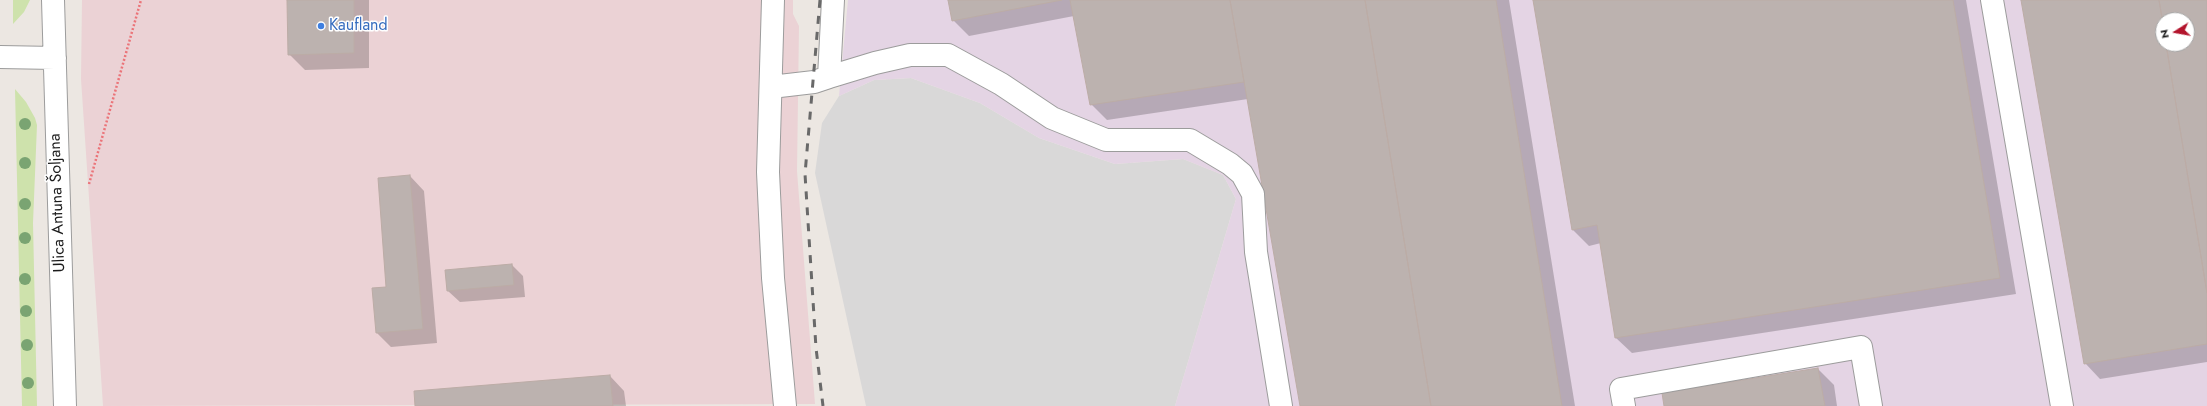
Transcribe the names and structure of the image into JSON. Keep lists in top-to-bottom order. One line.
{"streets":{"street":["Ulica Antuna Šoljana"]},"places":["Kaufland"],"north":"left"}
